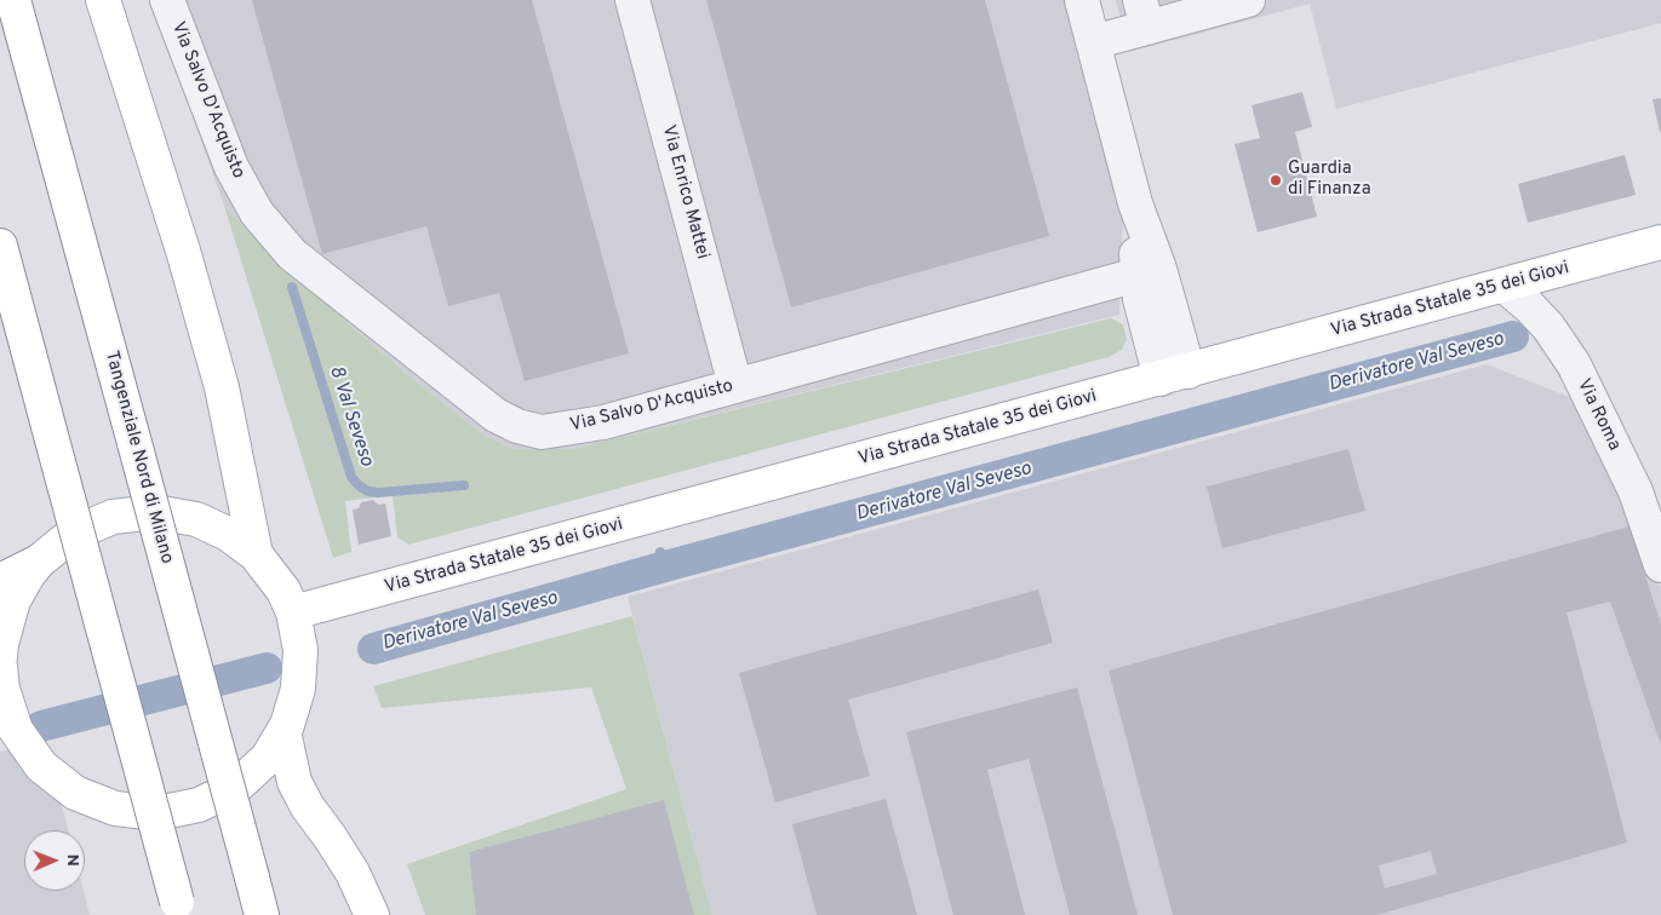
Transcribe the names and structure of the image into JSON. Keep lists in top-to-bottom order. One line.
{"streets":{"main road":["Via Strada Statale 35 dei Giovi","Tangenziale Nord di Milano"],"street":["Via Salvo D'Acquisto","Via Enrico Mattei","Via Roma"]},"crossings":[["Via Salvo D'Acquisto","Via Enrico Mattei"],["Via Strada Statale 35 dei Giovi","Via Roma"]],"water":["Derivatore Val Seveso","8 Val Seveso"],"places":["Guardia di Finanza"],"north":"right"}
